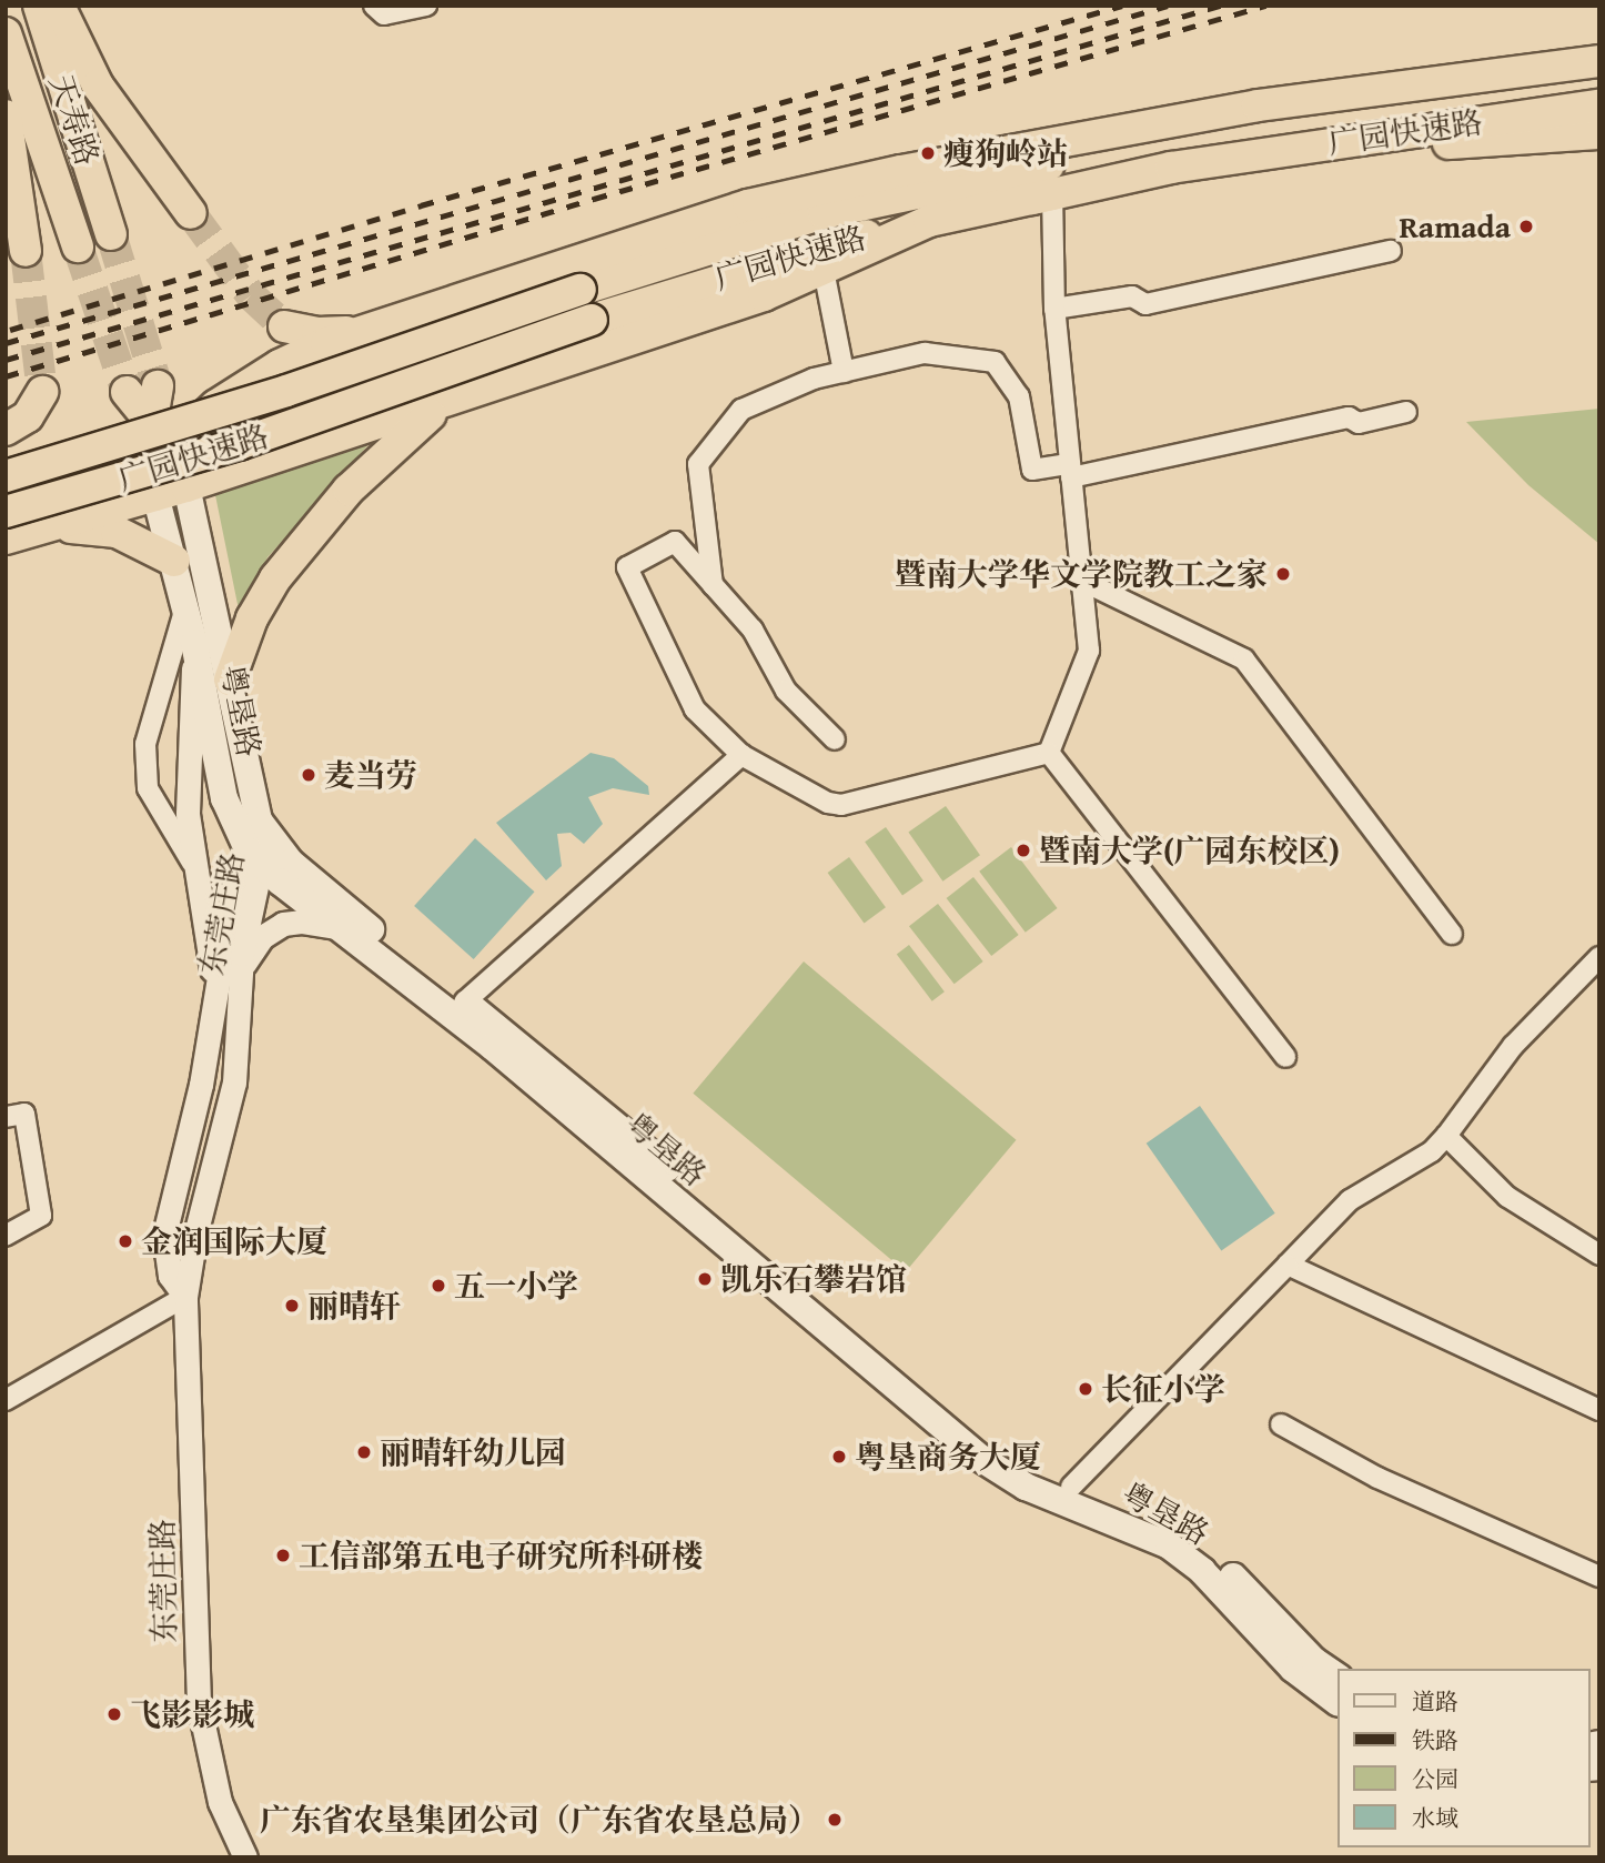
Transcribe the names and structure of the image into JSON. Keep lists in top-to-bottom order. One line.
{"streets":{"highway":["天寿路","广园快速路"],"main road":["粤垦路"],"street":["东莞庄路"]},"crossings":[["粤垦路","东莞庄路"]],"places":["瘦狗岭站","Ramada","暨南大学华文学院教工之家","麦当劳","暨南大学(广园东校区)","金润国际大厦","凯乐石攀岩馆","五一小学","丽晴轩","长征小学","丽晴轩幼儿园","粤垦商务大厦","工信部第五电子研究所科研楼","飞影影城","广东省农垦集团公司（广东省农垦总局）"],"legend":["道路","铁路","公园","水域"]}
